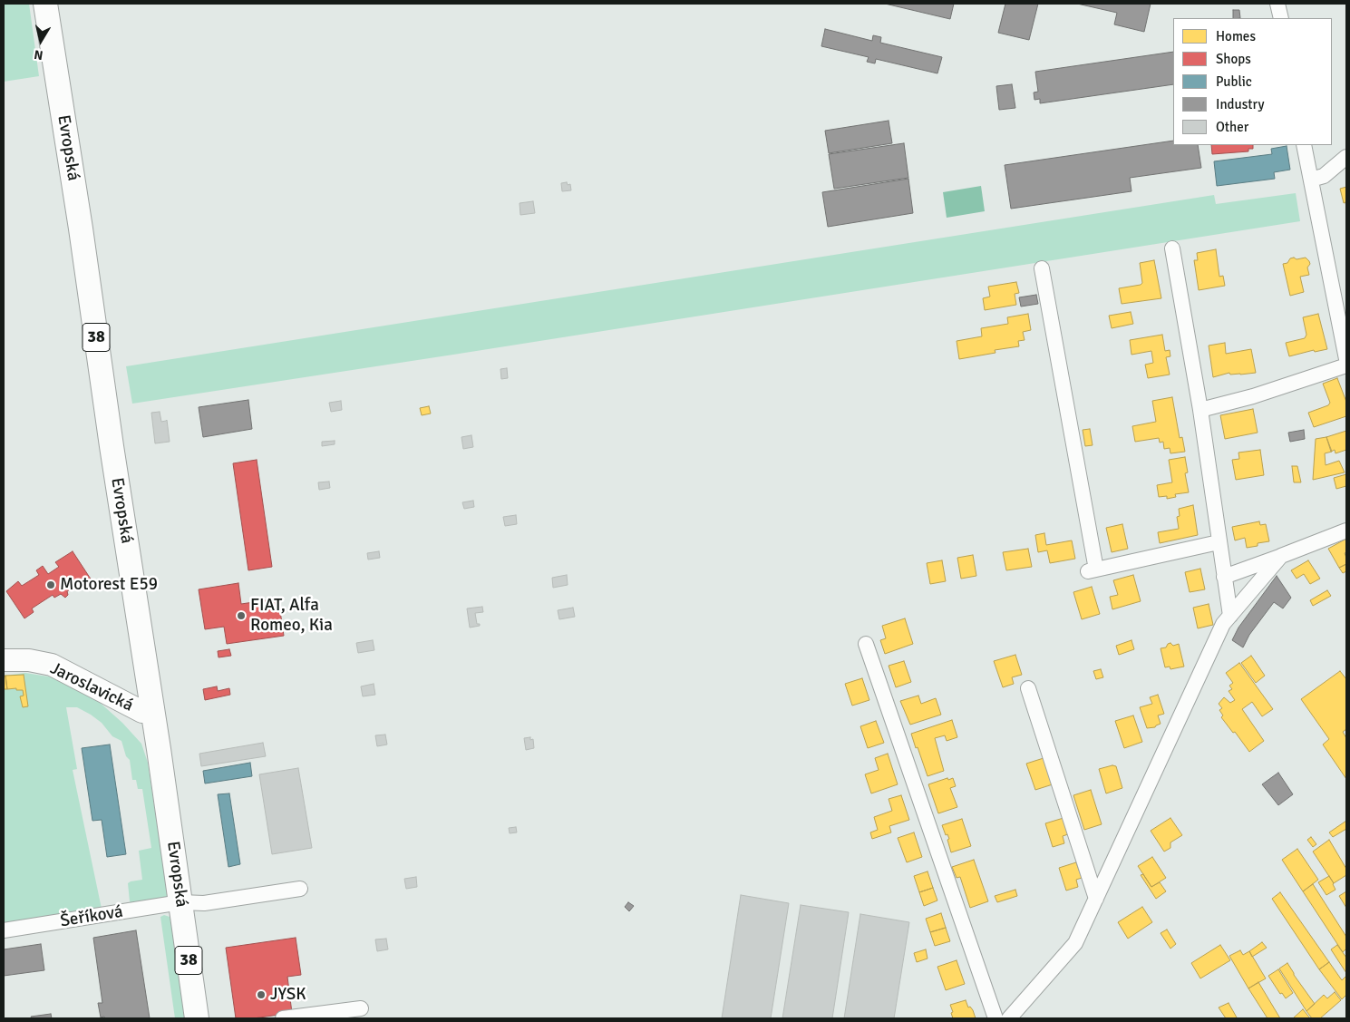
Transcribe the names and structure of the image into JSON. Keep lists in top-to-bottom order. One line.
{"streets":{"main road":["Evropská","38"],"street":["Jaroslavická","Šeříková"]},"crossings":[["Evropská","Jaroslavická"],["Evropská","Šeříková"]],"places":["Motorest E59","FIAT, Alfa Romeo, Kia","JYSK"],"legend":["Homes","Shops","Public","Industry","Other"],"north":"bottom"}
